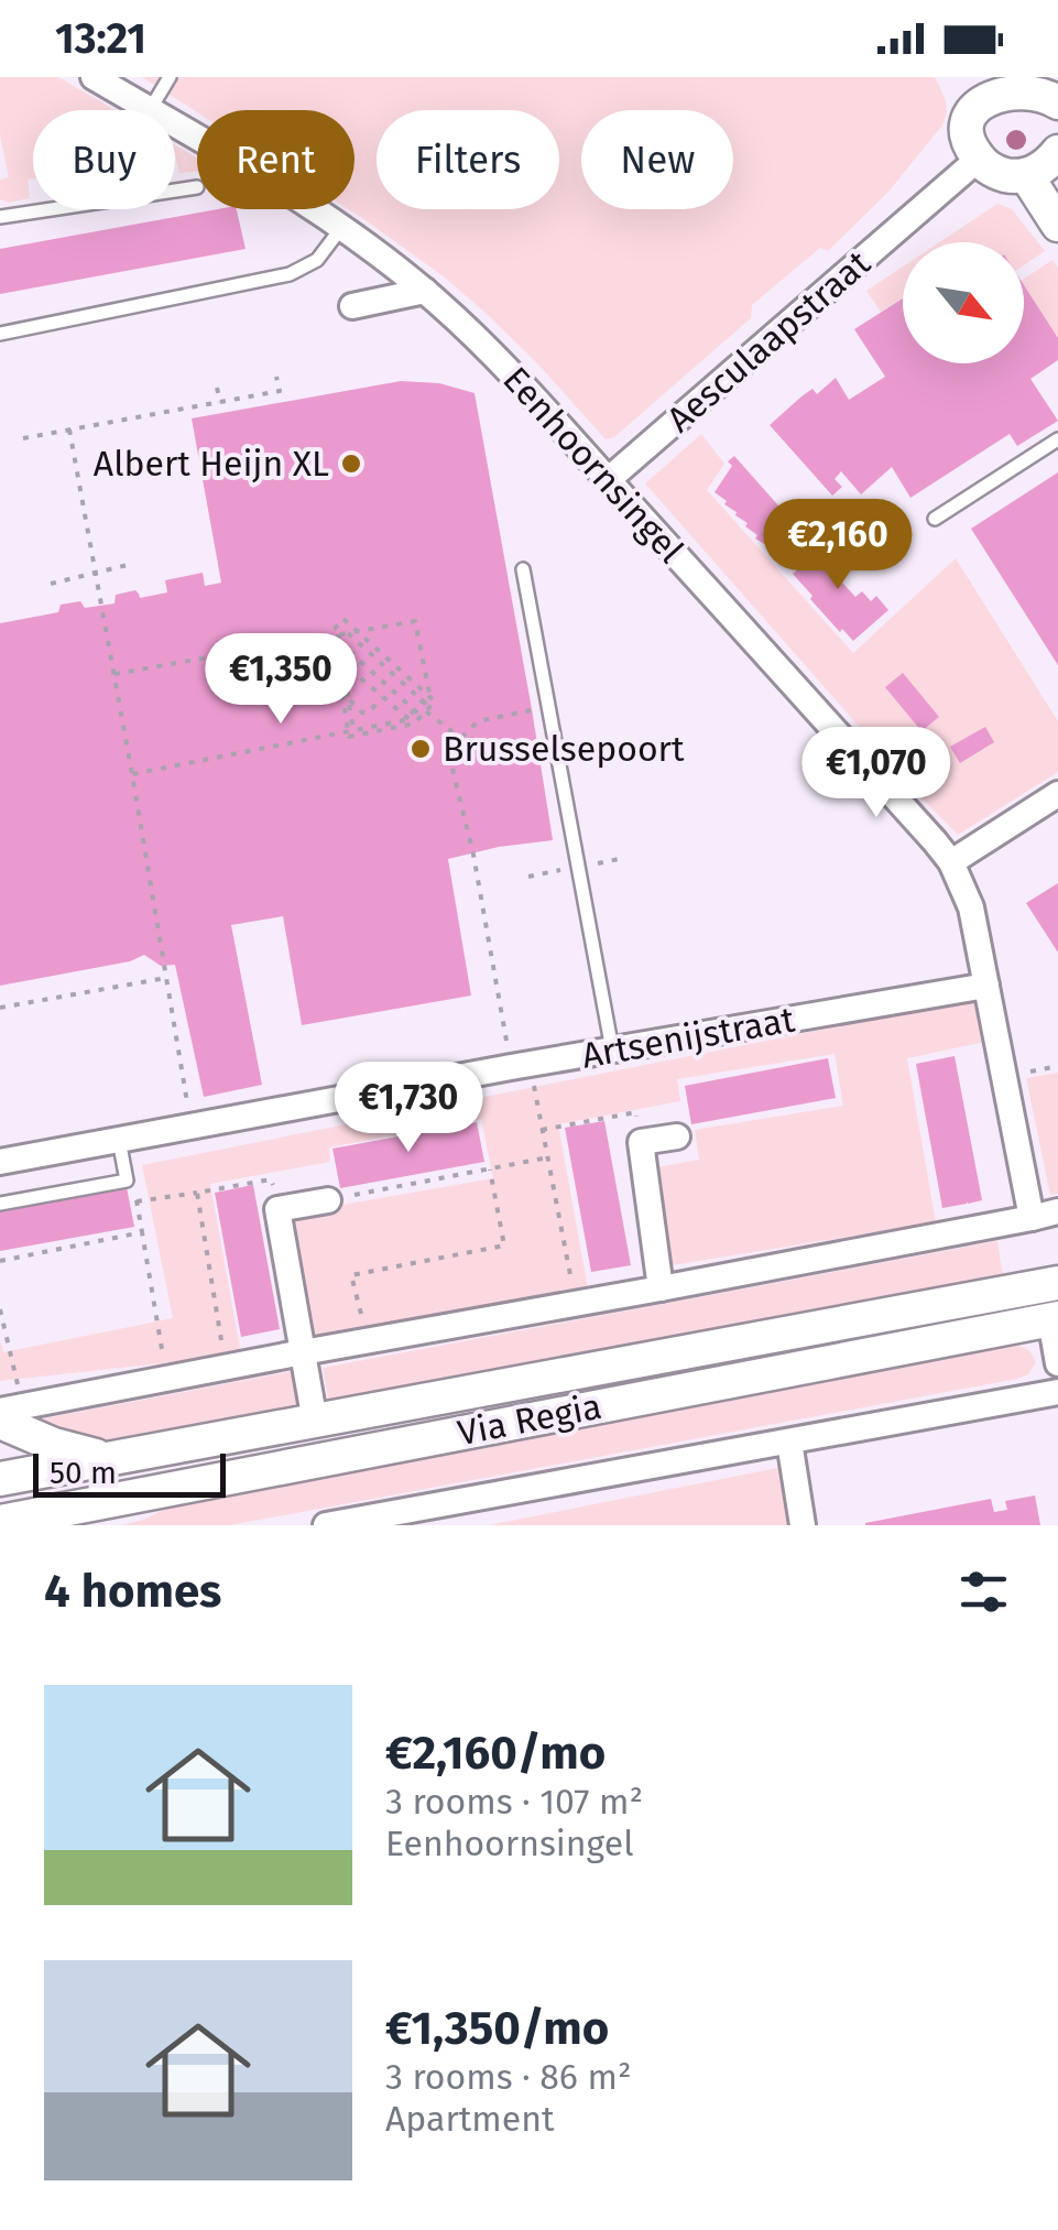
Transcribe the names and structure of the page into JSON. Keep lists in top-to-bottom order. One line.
{"streets":{"main road":["Via Regia"],"street":["Aesculaapstraat","Eenhoornsingel","Artsenijstraat"]},"crossings":[["Aesculaapstraat","Eenhoornsingel"],["Eenhoornsingel","Artsenijstraat"]],"places":["Albert Heijn XL","Brusselsepoort"],"scale_bar":"50 m","north":"bottom right","page":{"status":"13:21","chip":["Buy","Rent","Filters","New"],"price":["€2,160","€1,350","€1,070","€1,730"],"scale":"50 m","heading":"4 homes","list":[{"name":"€2,160/mo","note":"3 rooms · 107 m² · Eenhoornsingel"},{"name":"€1,350/mo","note":"3 rooms · 86 m² · Apartment"}]}}
